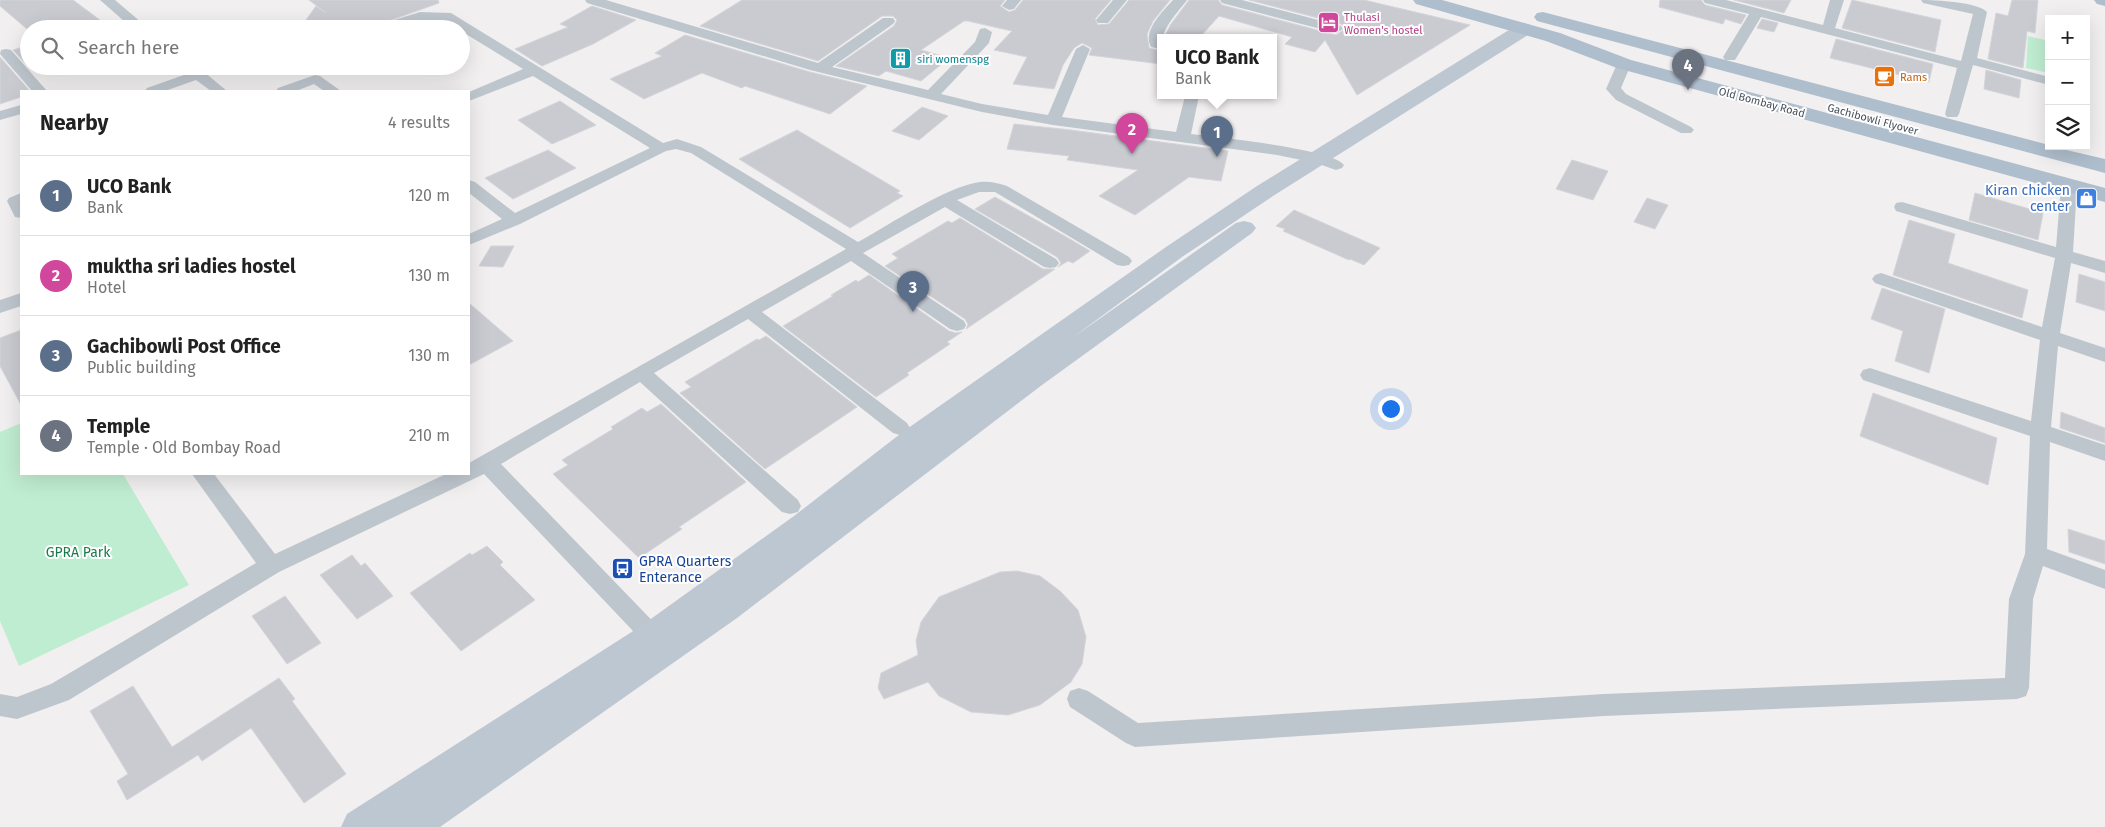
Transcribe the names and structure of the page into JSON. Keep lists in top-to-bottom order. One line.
{"streets":{"main road":["Old Bombay Road","Gachibowli Flyover"]},"crossings":[["Old Bombay Road","Gachibowli Flyover"]],"parks":["GPRA Park"],"places":{"hotel":["Thulasi Women's hostel"],"building":["siri womenspg"],"cafe":["Rams"],"shop":["Kiran chicken center"],"bus stop":["GPRA Quarters Enterance"]},"page":{"map_buttons":["+","−"],"search":"Search here","popup":["UCO Bank","Bank"],"pins":["4","2","1","3"],"heading":["Nearby","4 results"],"list":[{"mark":"1","name":"UCO Bank","note":"Bank","value":"120 m"},{"mark":"2","name":"muktha sri ladies hostel","note":"Hotel","value":"130 m"},{"mark":"3","name":"Gachibowli Post Office","note":"Public building","value":"130 m"},{"mark":"4","name":"Temple","note":"Temple · Old Bombay Road","value":"210 m"}]}}
